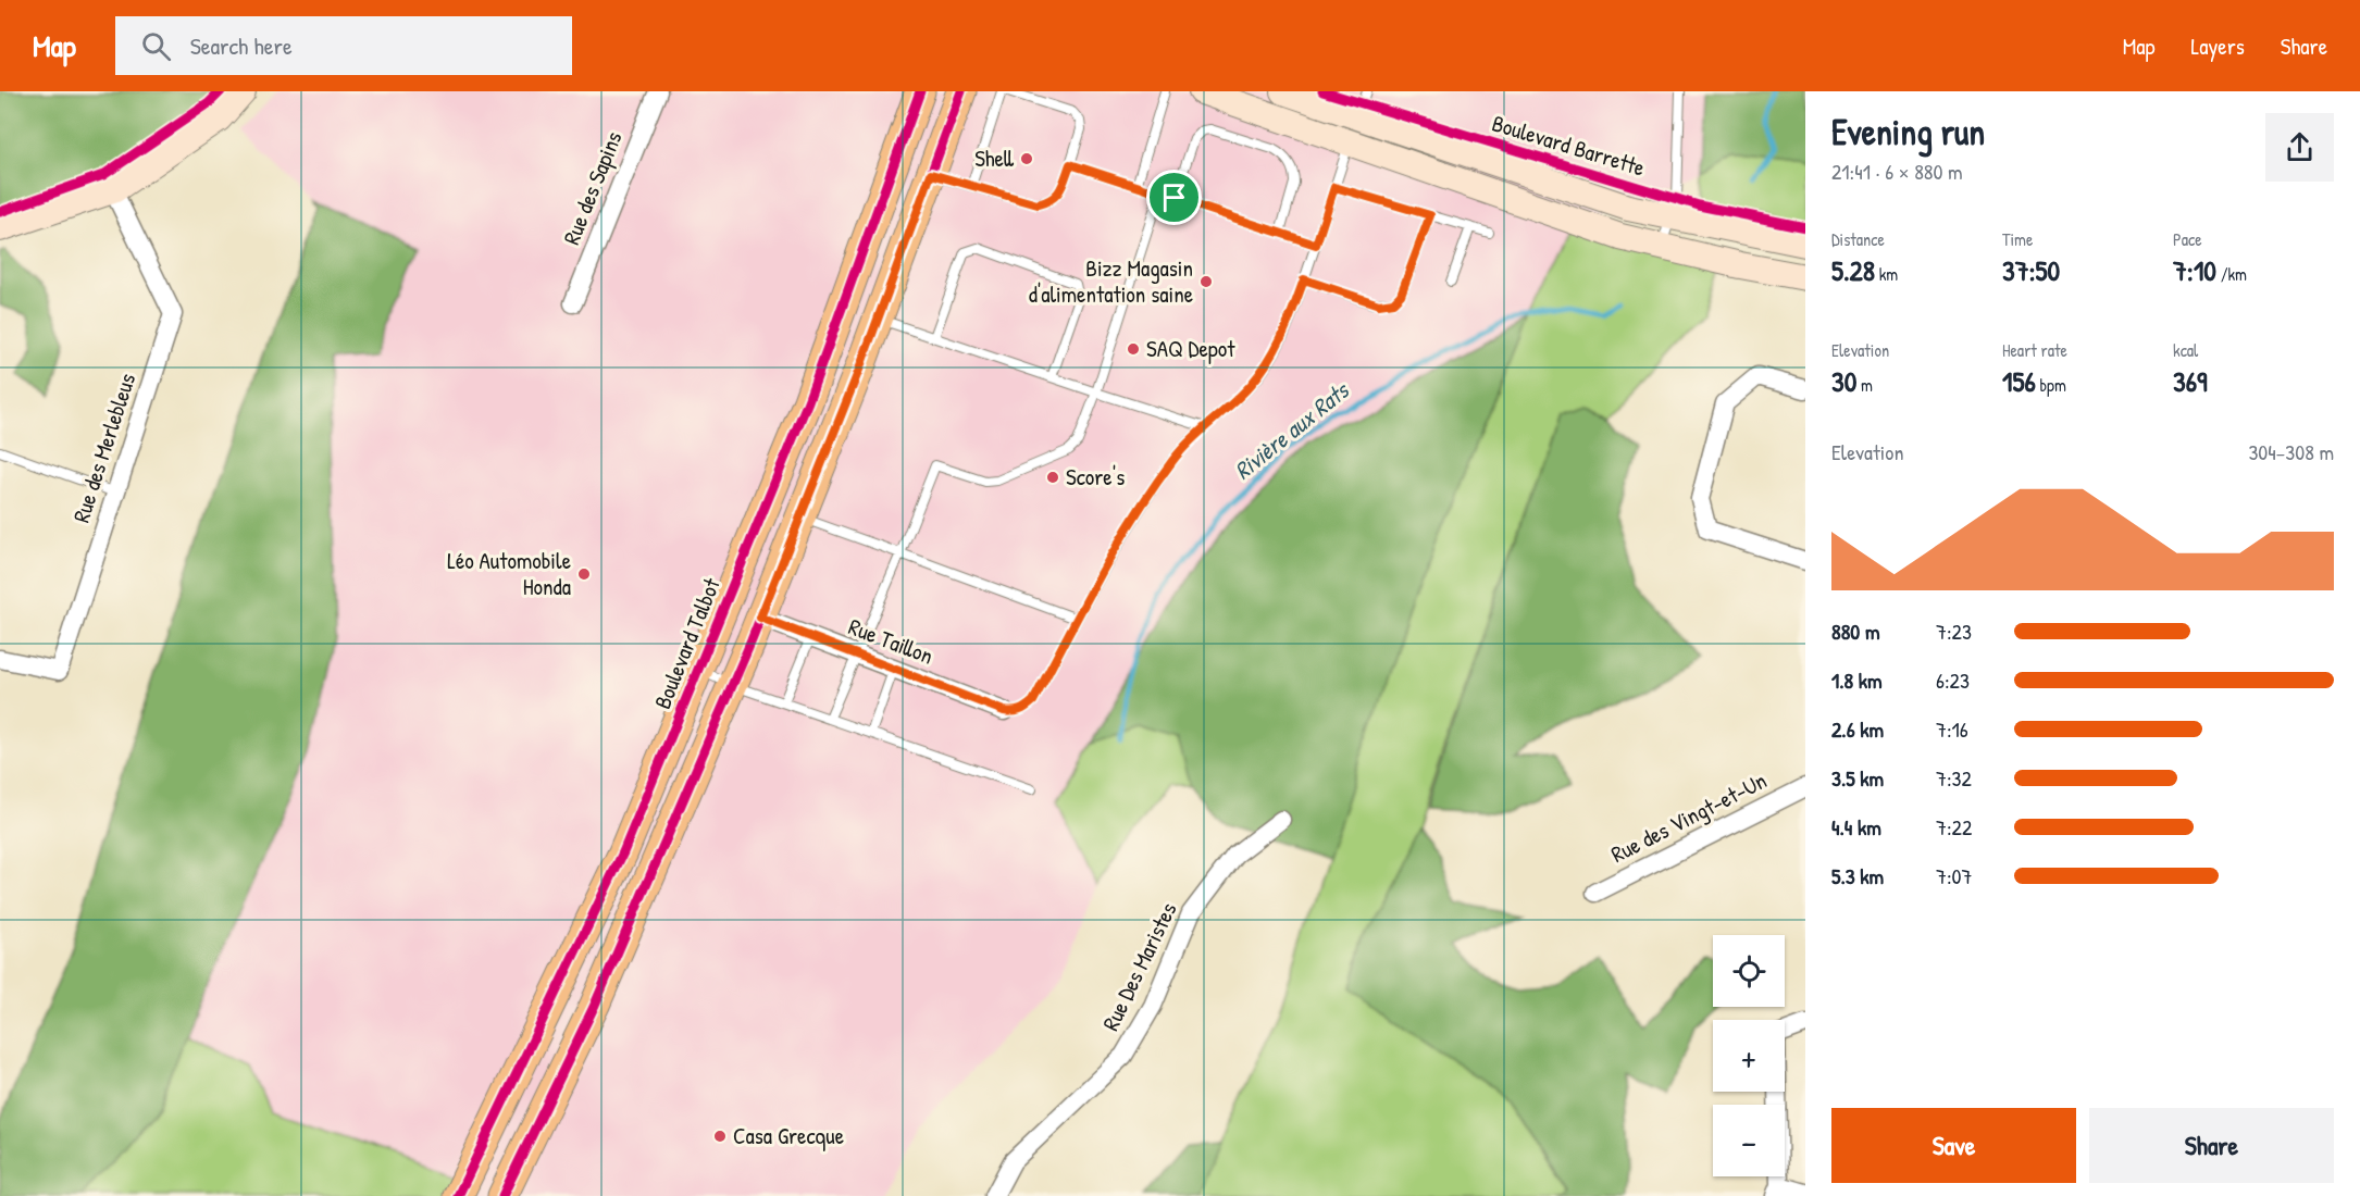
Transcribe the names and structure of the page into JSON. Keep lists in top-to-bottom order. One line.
{"streets":{"main road":["Boulevard Barrette","Boulevard Talbot"],"street":["Rue des Sapins","Rue des Merlebleus","Rue Taillon","Rue des Vingt-et-Un","Rue Des Maristes"]},"water":["Rivière aux Rats"],"places":["Shell","Bizz Magasin d'alimentation saine","SAQ Depot","Score's","Léo Automobile Honda","Casa Grecque"],"page":{"header":"Map","search":"Search here","nav":["Map","Layers","Share"],"heading":["Evening run","21:41 · 6 × 880 m"],"stats":[["Distance","5.28 km"],["Time","37:50"],["Pace","7:10 /km"],["Elevation","30 m"],["Heart rate","156 bpm"],["kcal","369"]],"chart":["Elevation","304–308 m"],"list":[{"name":"880 m","note":"7:23"},{"name":"1.8 km","note":"6:23"},{"name":"2.6 km","note":"7:16"},{"name":"3.5 km","note":"7:32"},{"name":"4.4 km","note":"7:22"},{"name":"5.3 km","note":"7:07"}],"map_buttons":["+","−"],"buttons":["Save","Share"]}}
